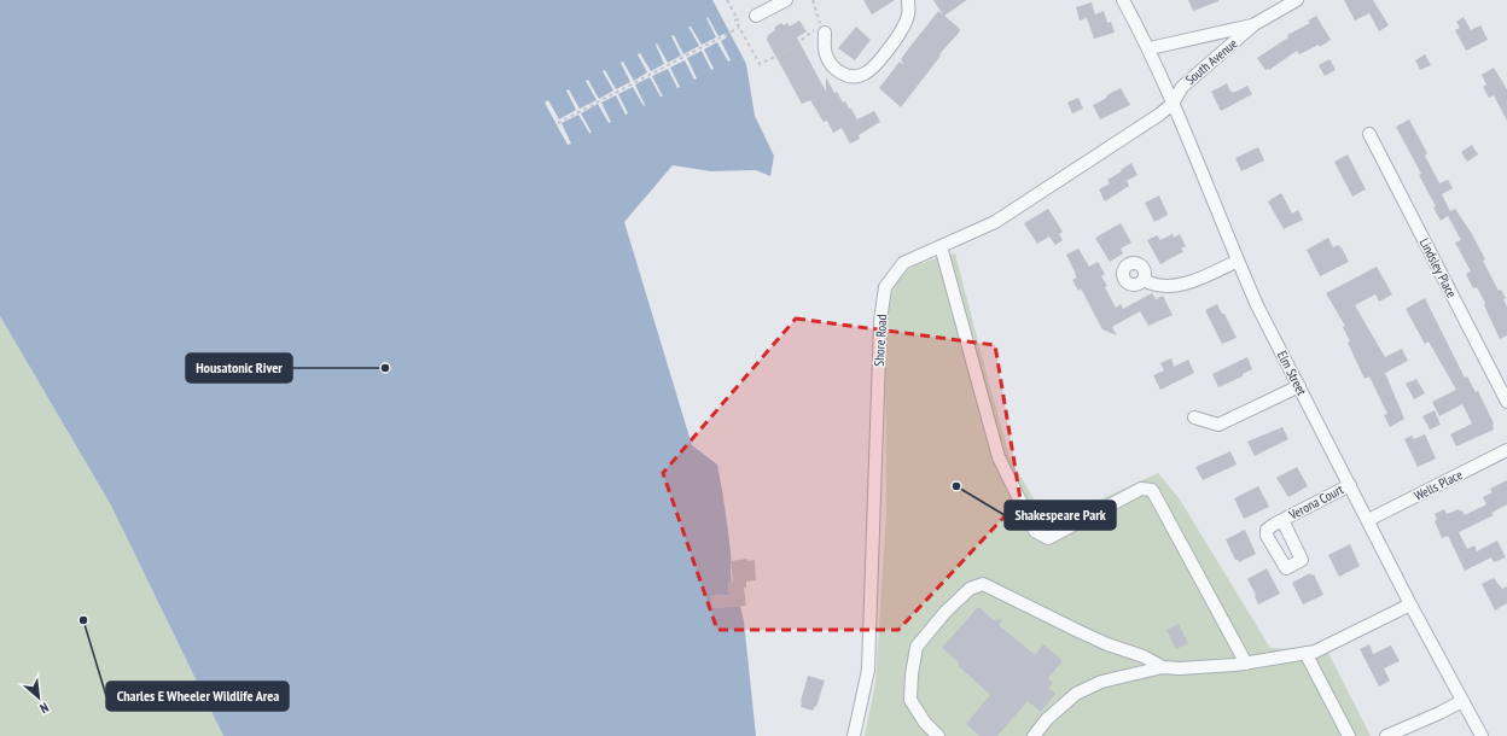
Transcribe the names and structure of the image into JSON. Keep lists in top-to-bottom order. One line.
{"streets":{"street":["South Avenue","Lindsley Place","Shore Road","Elm Street","Wells Place","Verona Court"]},"crossings":[["South Avenue","Shore Road"],["South Avenue","Elm Street"],["Shore Road","Elm Street"],["Elm Street","Wells Place"],["Elm Street","Verona Court"]],"places":["Housatonic River","Shakespeare Park","Charles E Wheeler Wildlife Area"],"north":"bottom right"}
